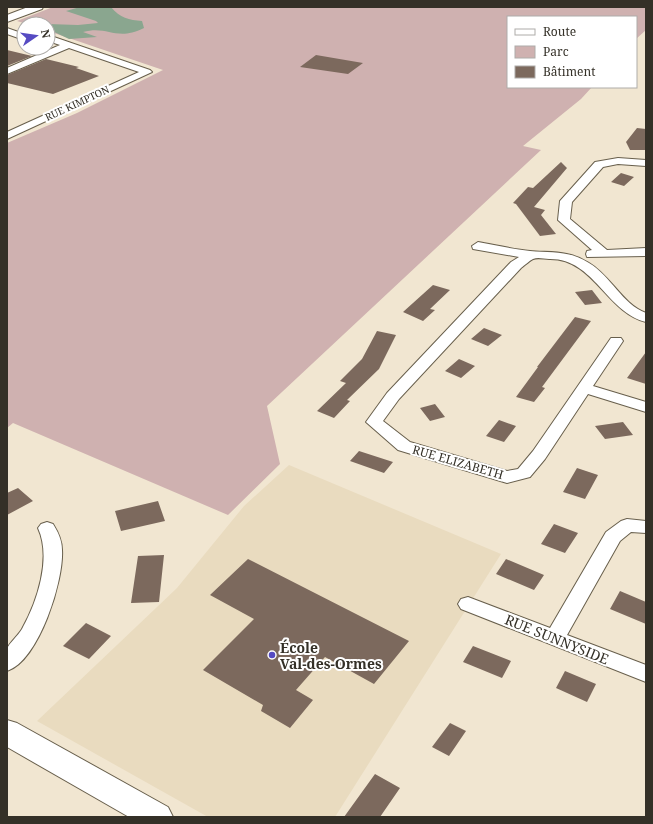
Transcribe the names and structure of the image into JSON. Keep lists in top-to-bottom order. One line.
{"streets":{"street":["RUE KIMPTON","RUE ELIZABETH","RUE SUNNYSIDE"]},"places":["École Val-des-Ormes"],"legend":["Route","Parc","Bâtiment"],"north":"right"}
